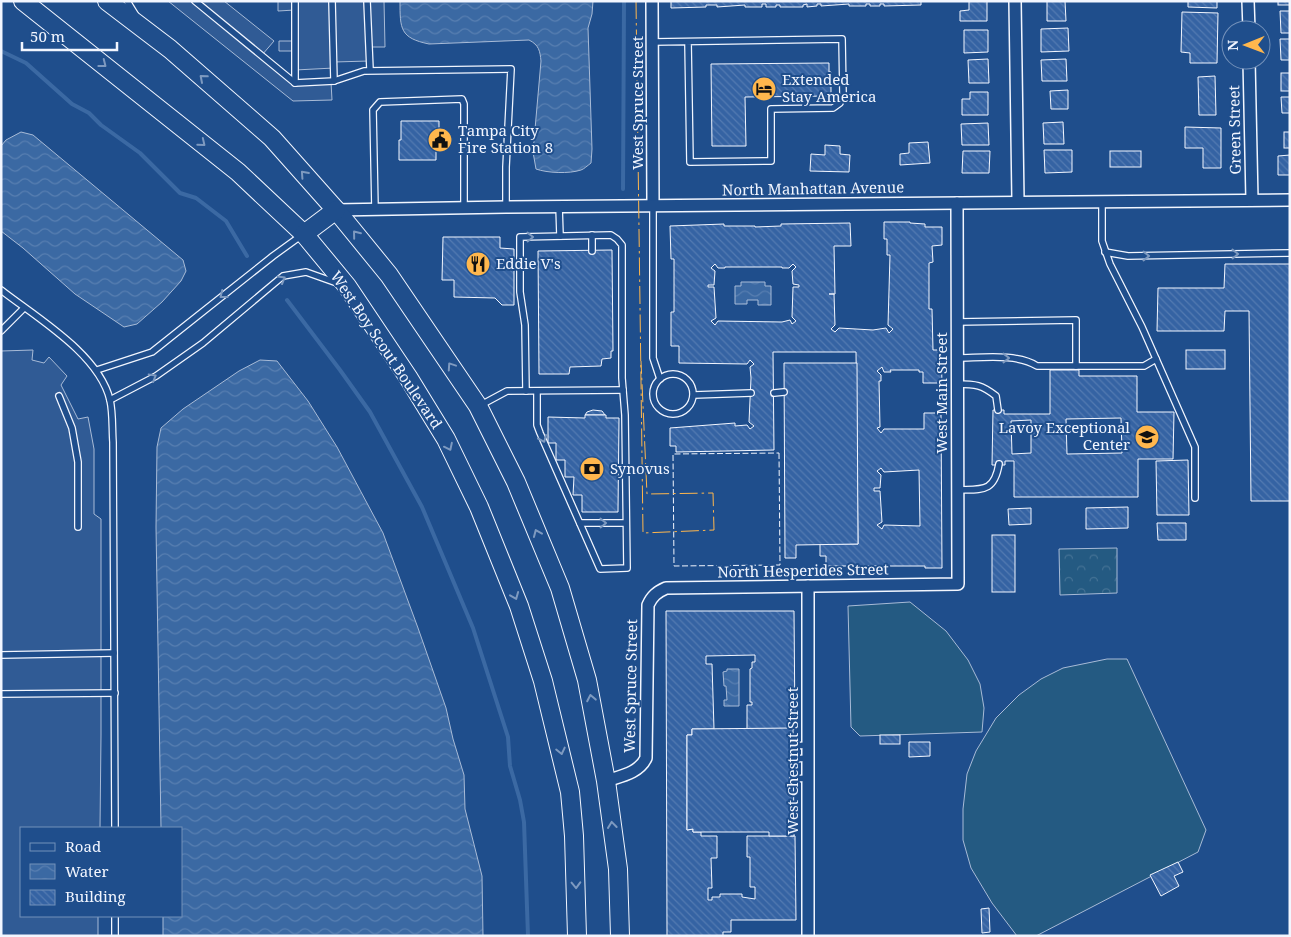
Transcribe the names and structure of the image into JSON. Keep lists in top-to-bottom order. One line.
{"streets":{"main road":["West Boy Scout Boulevard"],"street":["West Spruce Street","Green Street","North Manhattan Avenue","West Main Street","North Hesperides Street","West Chestnut Street"]},"crossings":[["West Spruce Street","North Manhattan Avenue"],["West Spruce Street","North Hesperides Street"],["Green Street","North Manhattan Avenue"],["North Manhattan Avenue","West Main Street"],["West Main Street","North Hesperides Street"],["North Hesperides Street","West Chestnut Street"]],"places":{"hotel":["Extended Stay America"],"public building":["Tampa City Fire Station 8"],"restaurant":["Eddie V's"],"school or university":["Lavoy Exceptional Center"],"bank":["Synovus"]},"legend":["Road","Water","Building"],"scale_bar":"50 m","north":"left"}
